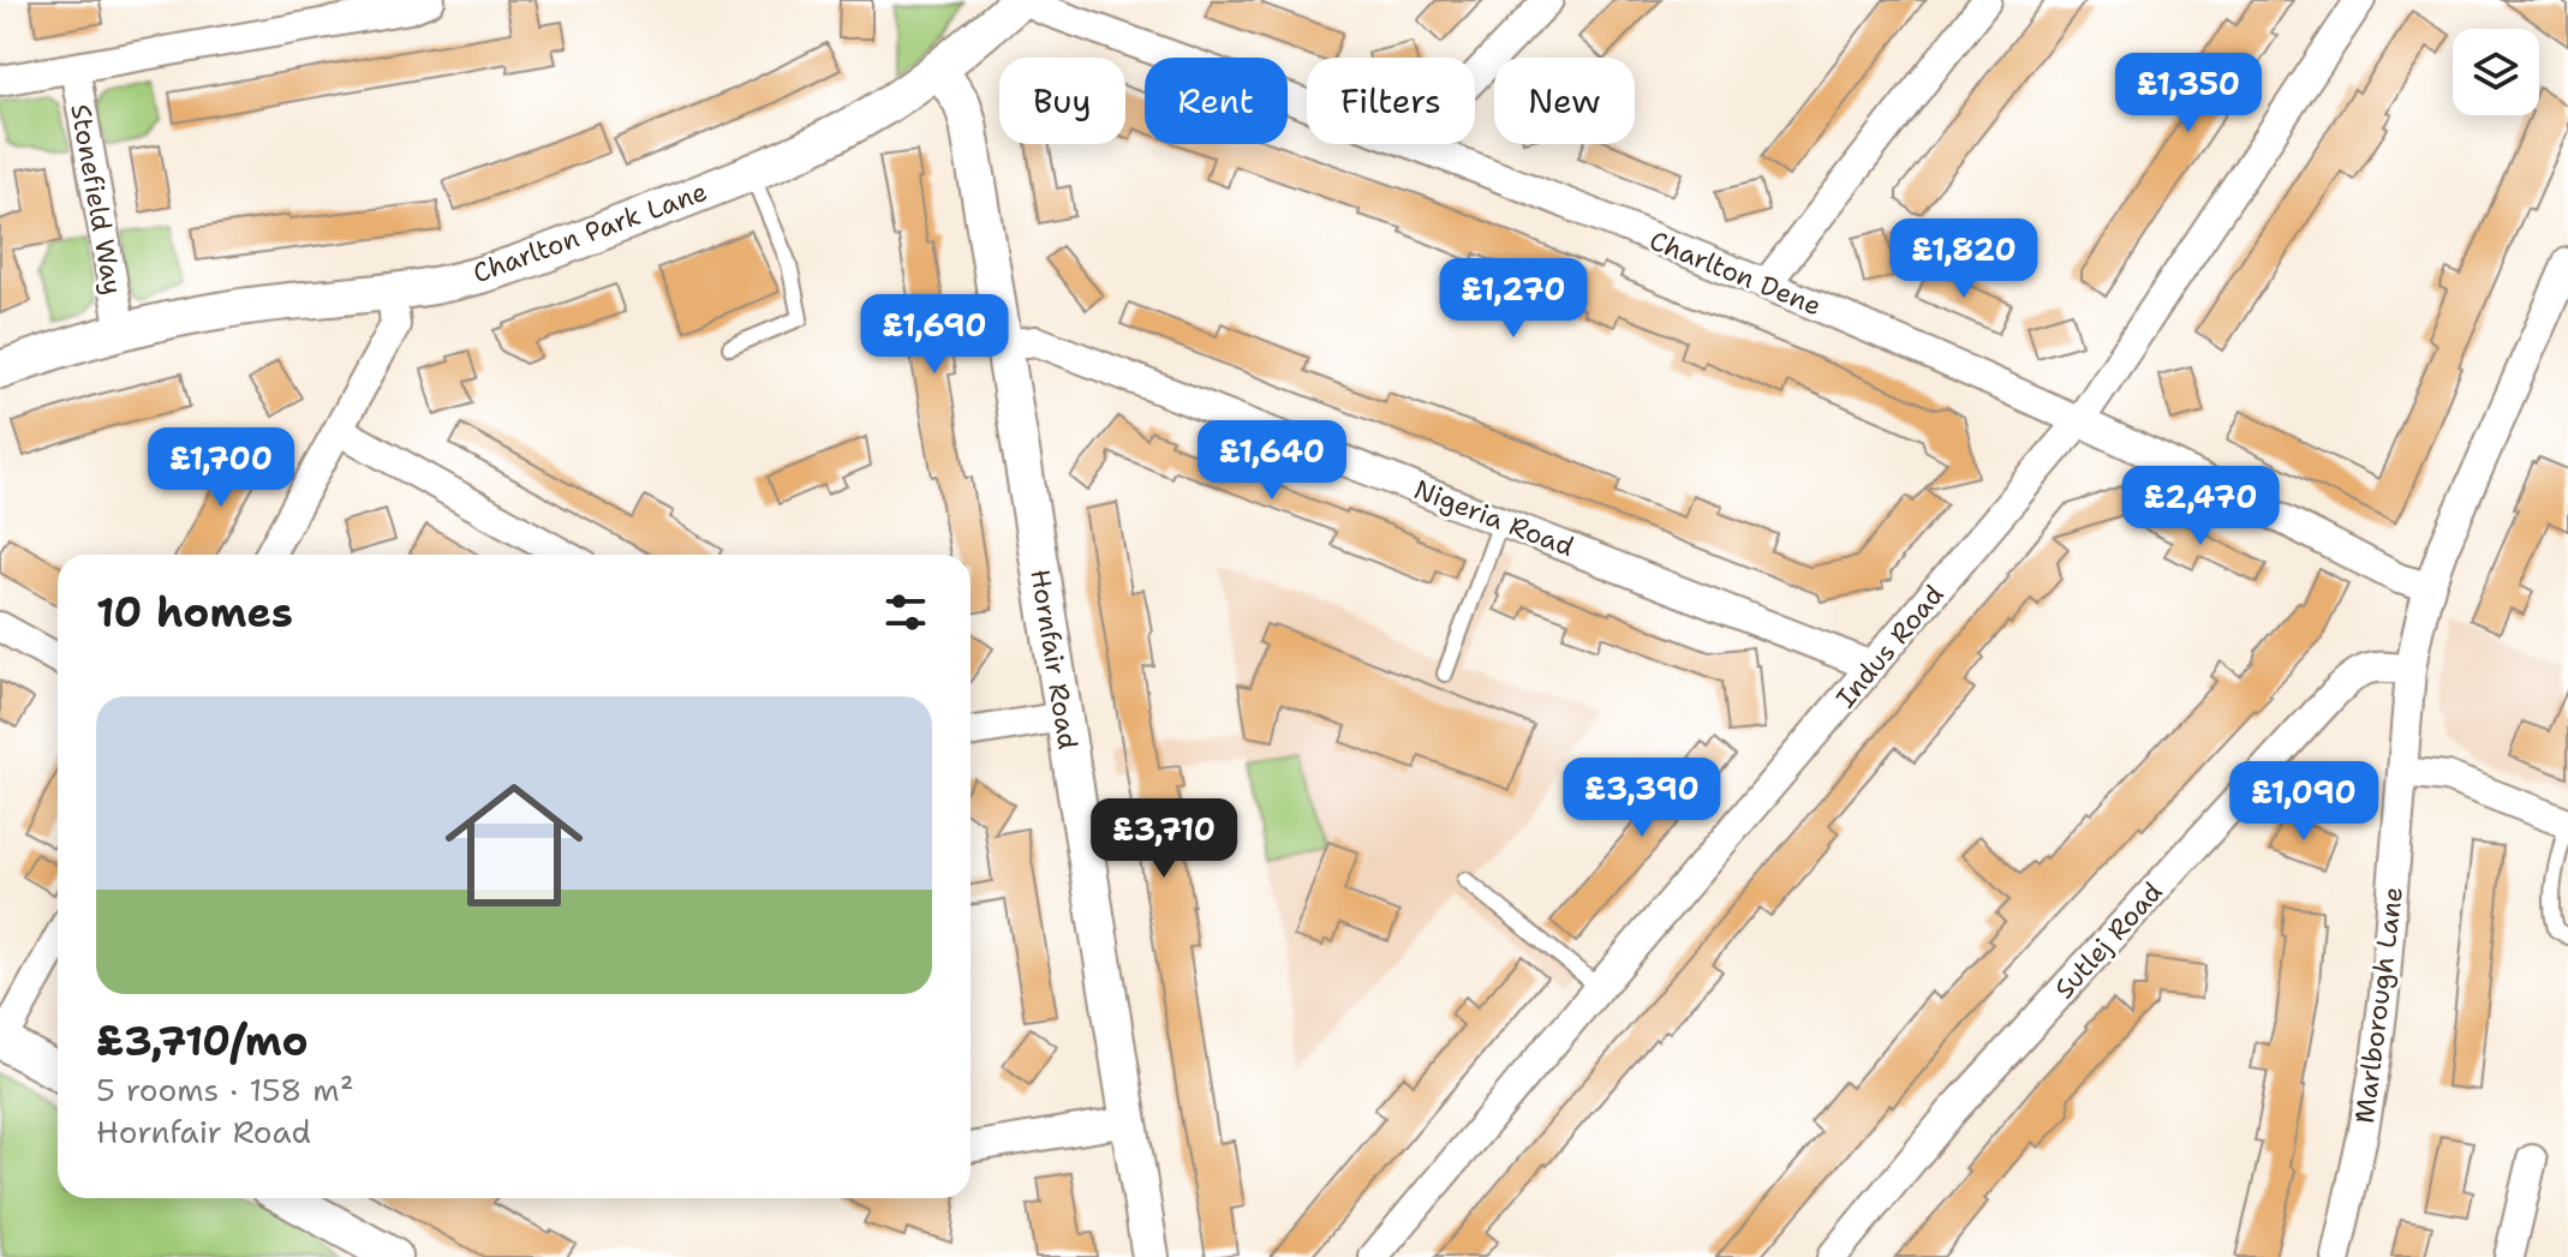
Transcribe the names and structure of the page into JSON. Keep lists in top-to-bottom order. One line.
{"streets":{"street":["Stonefield Way","Charlton Park Lane","Charlton Dene","Nigeria Road","Indus Road","Hornfair Road","Sutlej Road","Marlborough Lane"]},"crossings":[["Stonefield Way","Charlton Park Lane"],["Charlton Park Lane","Charlton Dene"],["Charlton Park Lane","Hornfair Road"],["Charlton Dene","Indus Road"],["Charlton Dene","Marlborough Lane"],["Nigeria Road","Indus Road"],["Nigeria Road","Hornfair Road"],["Sutlej Road","Marlborough Lane"]],"page":{"price":["£1,350","£1,820","£1,270","£1,690","£1,640","£1,700","£2,470","£3,390","£1,090","£3,710"],"chip":["Buy","Rent","Filters","New"],"heading":"10 homes","list":[{"name":"£3,710/mo","note":"5 rooms · 158 m² · Hornfair Road"}]}}
